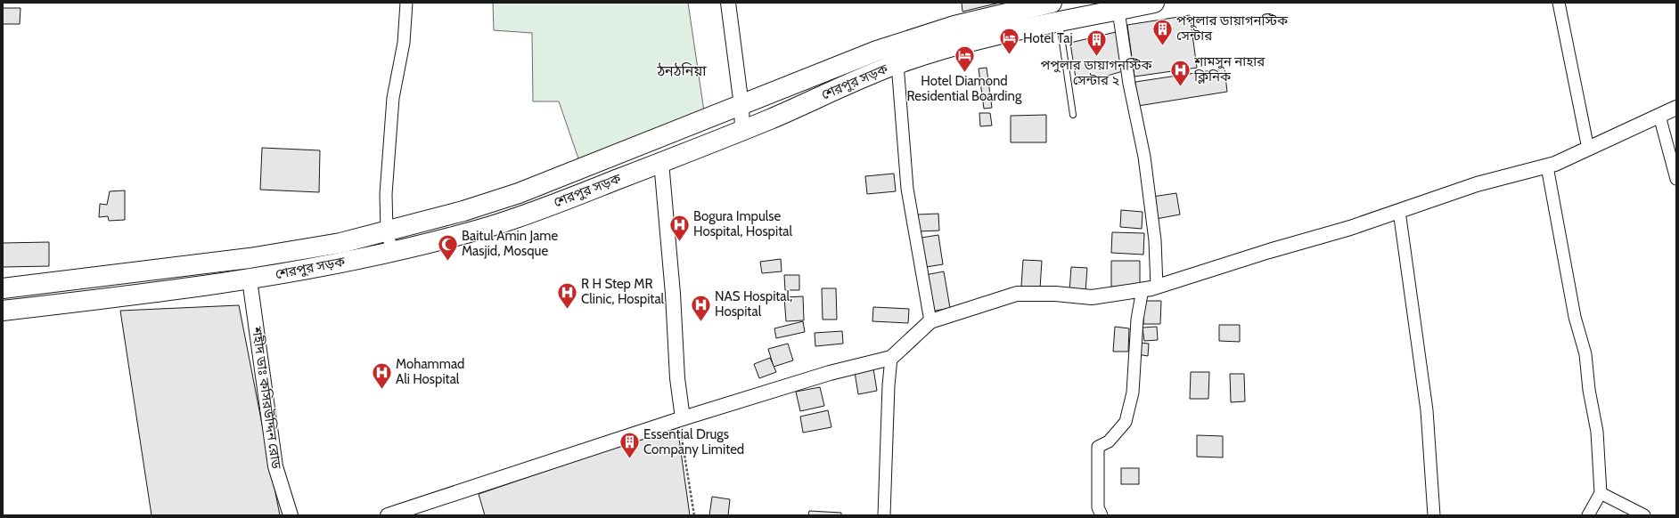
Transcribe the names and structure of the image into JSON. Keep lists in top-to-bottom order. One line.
{"streets":{"highway":["শেরপুর সড়ক"],"street":["শহীদ ডাঃ কসিরউদ্দিন রোড"]},"crossings":[["শেরপুর সড়ক","শহীদ ডাঃ কসিরউদ্দিন রোড"]],"districts":["ঠনঠনিয়া"],"places":{"building":["পপুলার ডায়াগনস্টিক সেন্টার","পপুলার ডায়াগনস্টিক সেন্টার ২","Essential Drugs Company Limited"],"hotel":["Hotel Taj","Hotel Diamond Residential Boarding"],"hospital":["শামসুন নাহার ক্লিনিক","Bogura Impulse Hospital, Hospital","R H Step MR Clinic, Hospital","NAS Hospital, Hospital","Mohammad Ali Hospital"],"mosque":["Baitul Amin Jame Masjid, Mosque"]}}
